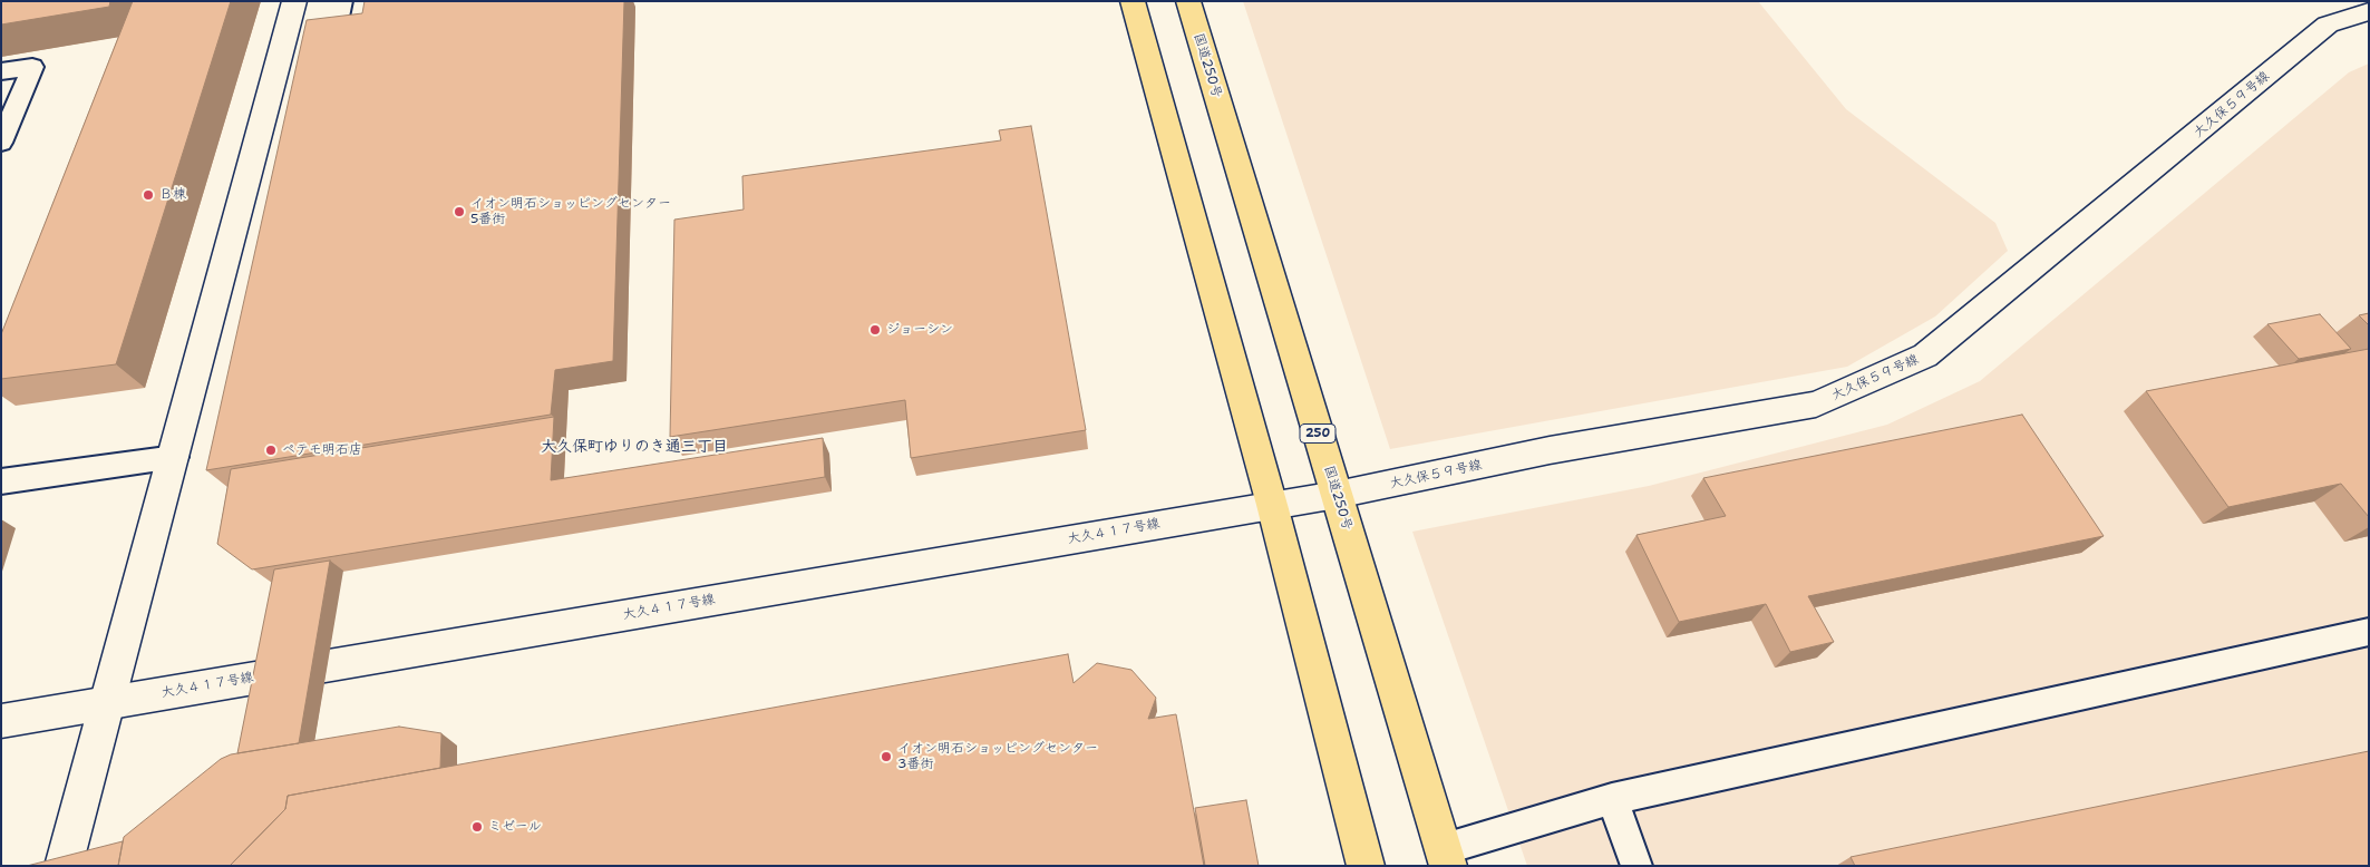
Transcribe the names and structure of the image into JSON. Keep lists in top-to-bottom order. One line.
{"streets":{"highway":["国道250号","250"],"street":["大久保５９号線","大久４１７号線"]},"crossings":[["国道250号","大久保５９号線"],["国道250号","大久４１７号線"],["大久保５９号線","大久４１７号線"]],"districts":["大久保町ゆりのき通三丁目"],"places":["Ｂ棟","イオン明石ショッピングセンター 5番街","ジョーシン","ペテモ明石店","イオン明石ショッピングセンター 3番街","ミゼール"]}
